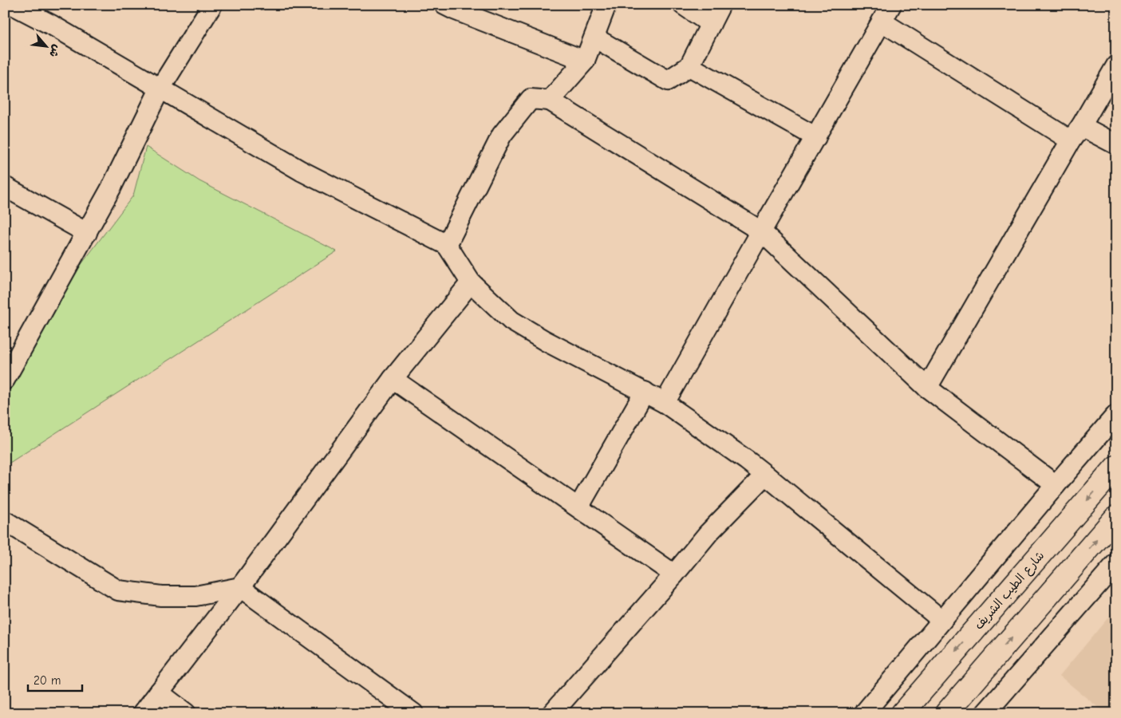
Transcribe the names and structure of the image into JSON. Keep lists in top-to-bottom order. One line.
{"streets":{"main road":["شارع الطيب الشريف"]},"scale_bar":"20 m","north":"bottom right"}
